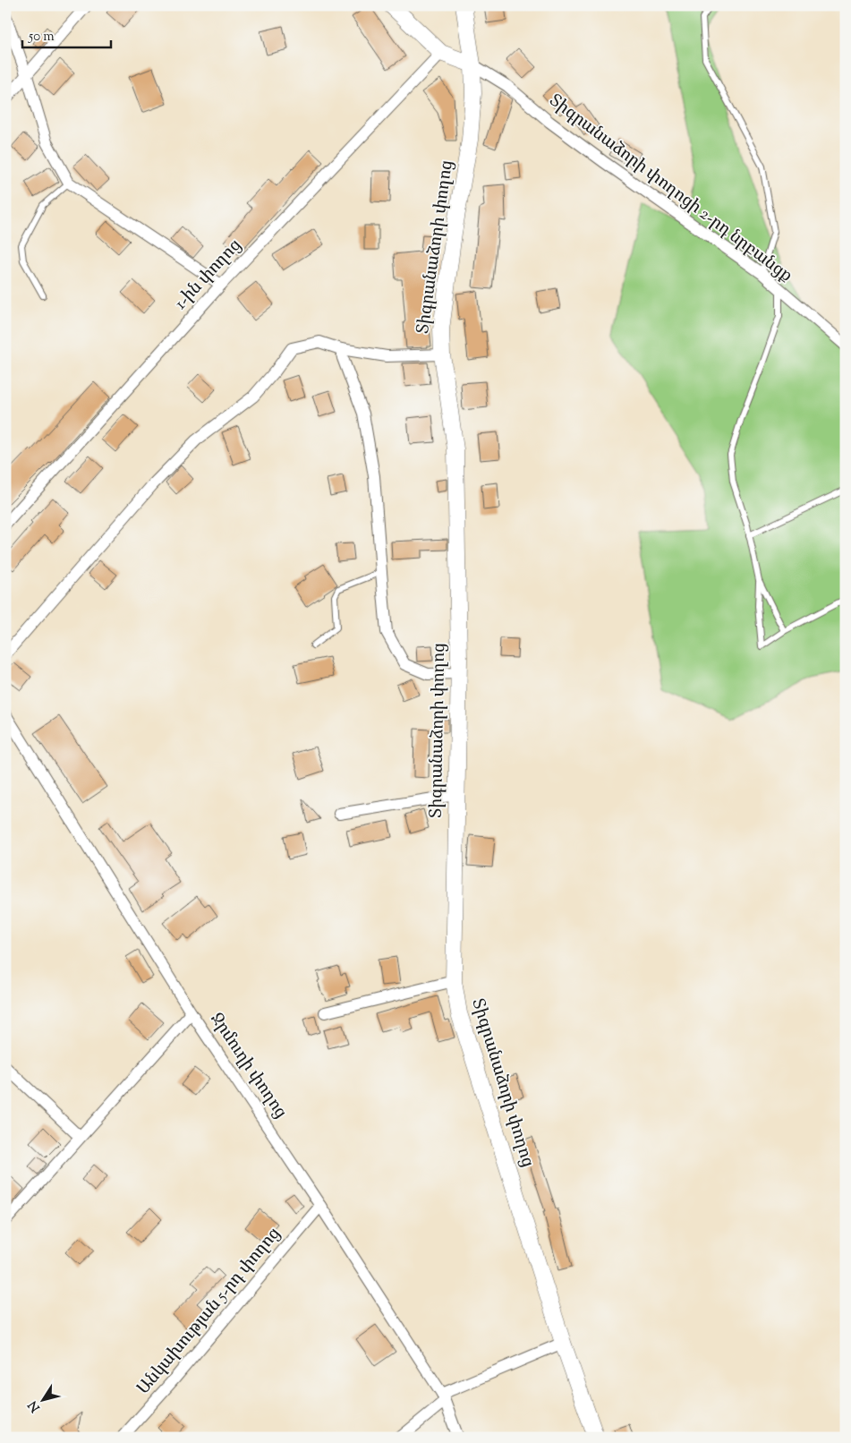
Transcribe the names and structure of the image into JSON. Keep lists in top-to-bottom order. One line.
{"streets":{"main road":["Տիգրանաձորի փողոց"],"street":["Տիգրանաձորի փողոցի 2-րդ նրբանցք","1-ին փողոց","Ջրմուղի փողոց","Անկախության 5-րդ փողոց"]},"crossings":[["Տիգրանաձորի փողոցի 2-րդ նրբանցք","Տիգրանաձորի փողոց"],["Ջրմուղի փողոց","Անկախության 5-րդ փողոց"]],"scale_bar":"50 m","north":"bottom left"}
